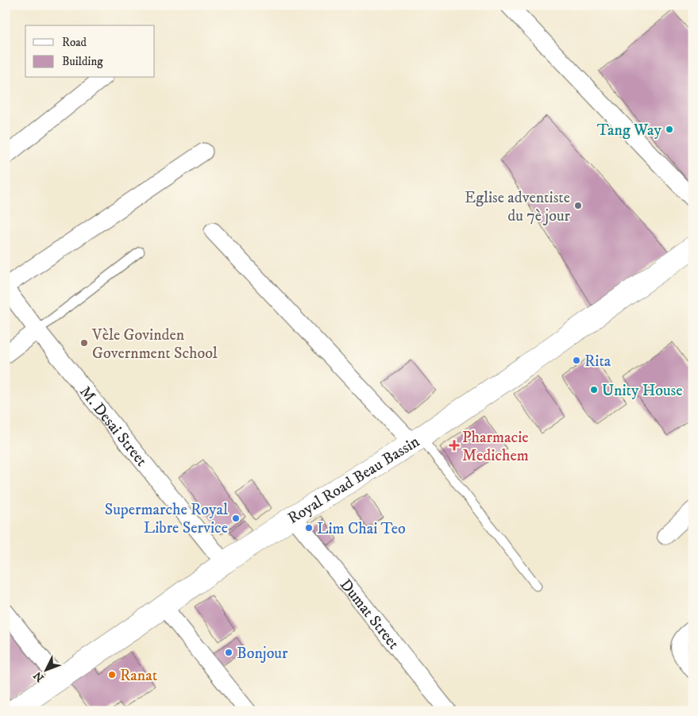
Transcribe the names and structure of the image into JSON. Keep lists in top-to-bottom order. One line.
{"streets":{"main road":["Royal Road Beau Bassin"],"street":["M. Desai Street","Dumat Street"]},"crossings":[["M. Desai Street","Royal Road Beau Bassin"],["Royal Road Beau Bassin","Dumat Street"]],"places":{"other":["Tang Way","Eglise adventiste du 7è jour","Vèle Govinden Government School","Rita","Unity House","Supermarche Royal Libre Service","Lim Chai Teo","Bonjour","Ranat"],"health":["Pharmacie Medichem"]},"legend":["Road","Building"],"north":"bottom left"}
